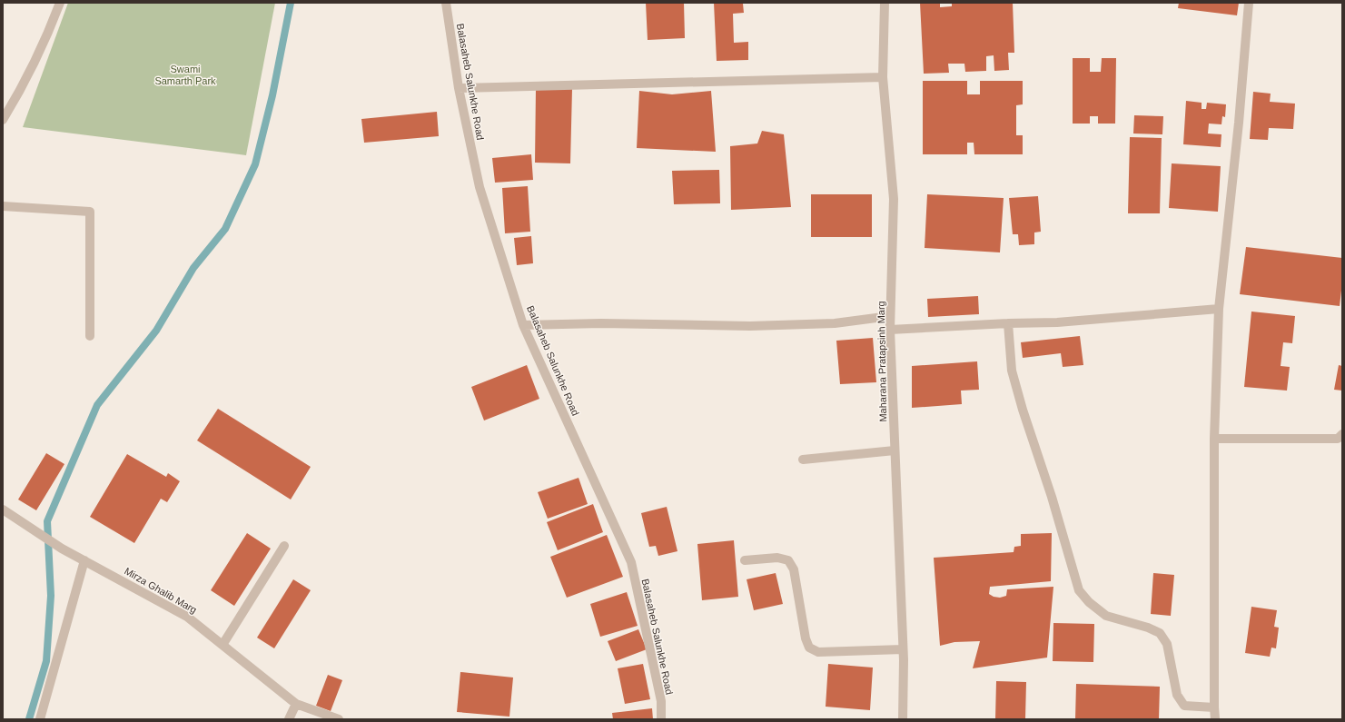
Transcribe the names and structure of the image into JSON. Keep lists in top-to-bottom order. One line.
{"streets":{"street":["Balasaheb Salunkhe Road","Maharana Pratapsinh Marg","Mirza Ghalib Marg"]},"parks":["Swami Samarth Park"]}
